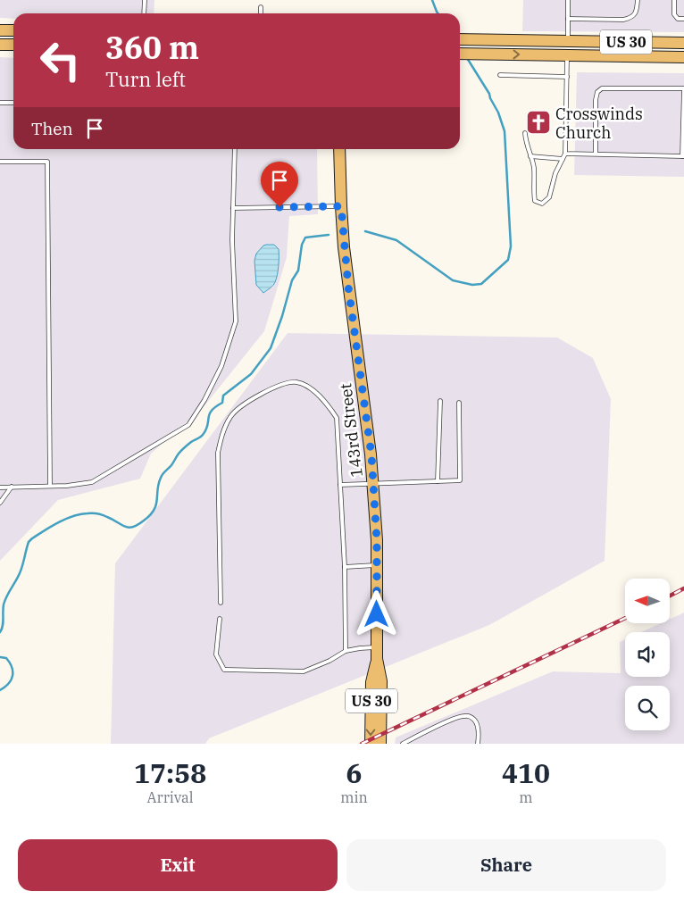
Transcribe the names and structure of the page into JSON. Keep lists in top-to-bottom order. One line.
{"streets":{"main road":["US 30","143rd Street"]},"places":{"church":["Crosswinds Church"]},"north":"left","page":{"turn":["360 m","Turn left"],"then":"Then","eta":["17:58","Arrival","6","min","410","m"],"buttons":["Exit","Share"]}}
